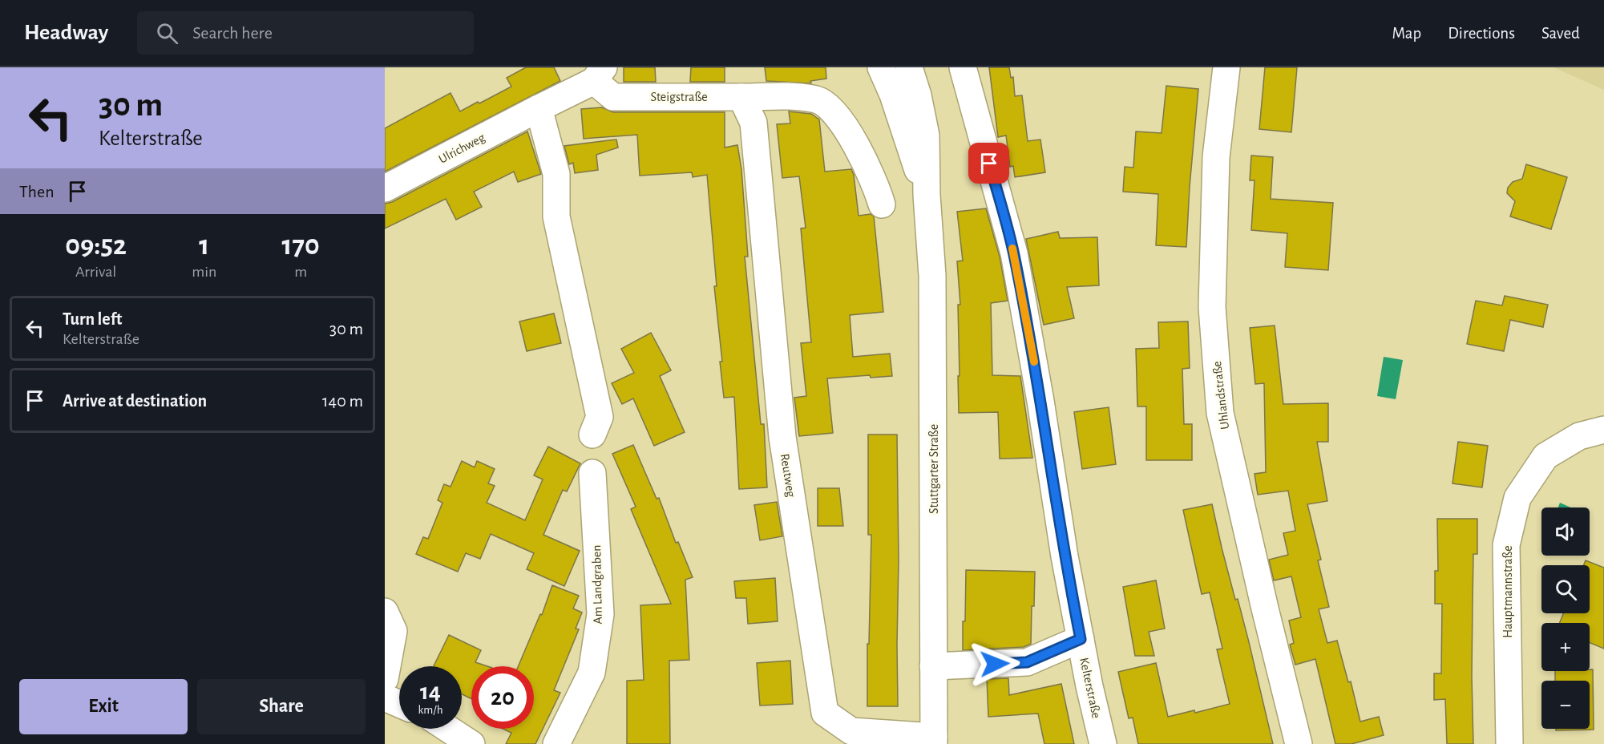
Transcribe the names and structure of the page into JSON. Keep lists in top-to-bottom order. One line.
{"streets":{"street":["Steigstraße","Ulrichweg","Uhlandstraße","Stuttgarter Straße","Reutweg","Am Landgraben","Hauptmannstraße","Kelterstraße"]},"crossings":[["Steigstraße","Ulrichweg"],["Steigstraße","Reutweg"],["Stuttgarter Straße","Reutweg"]],"page":{"header":"Headway","search":"Search here","nav":["Map","Directions","Saved"],"turn":["30 m","Kelterstraße"],"then":"Then","eta":["09:52","Arrival","1","min","170","m"],"list":[{"name":"Turn left","note":"Kelterstraße","value":"30 m"},{"name":"Arrive at destination","value":"140 m"}],"map_buttons":["+","−"],"speed":"14 km/h","limit":"20","buttons":["Exit","Share"]}}
